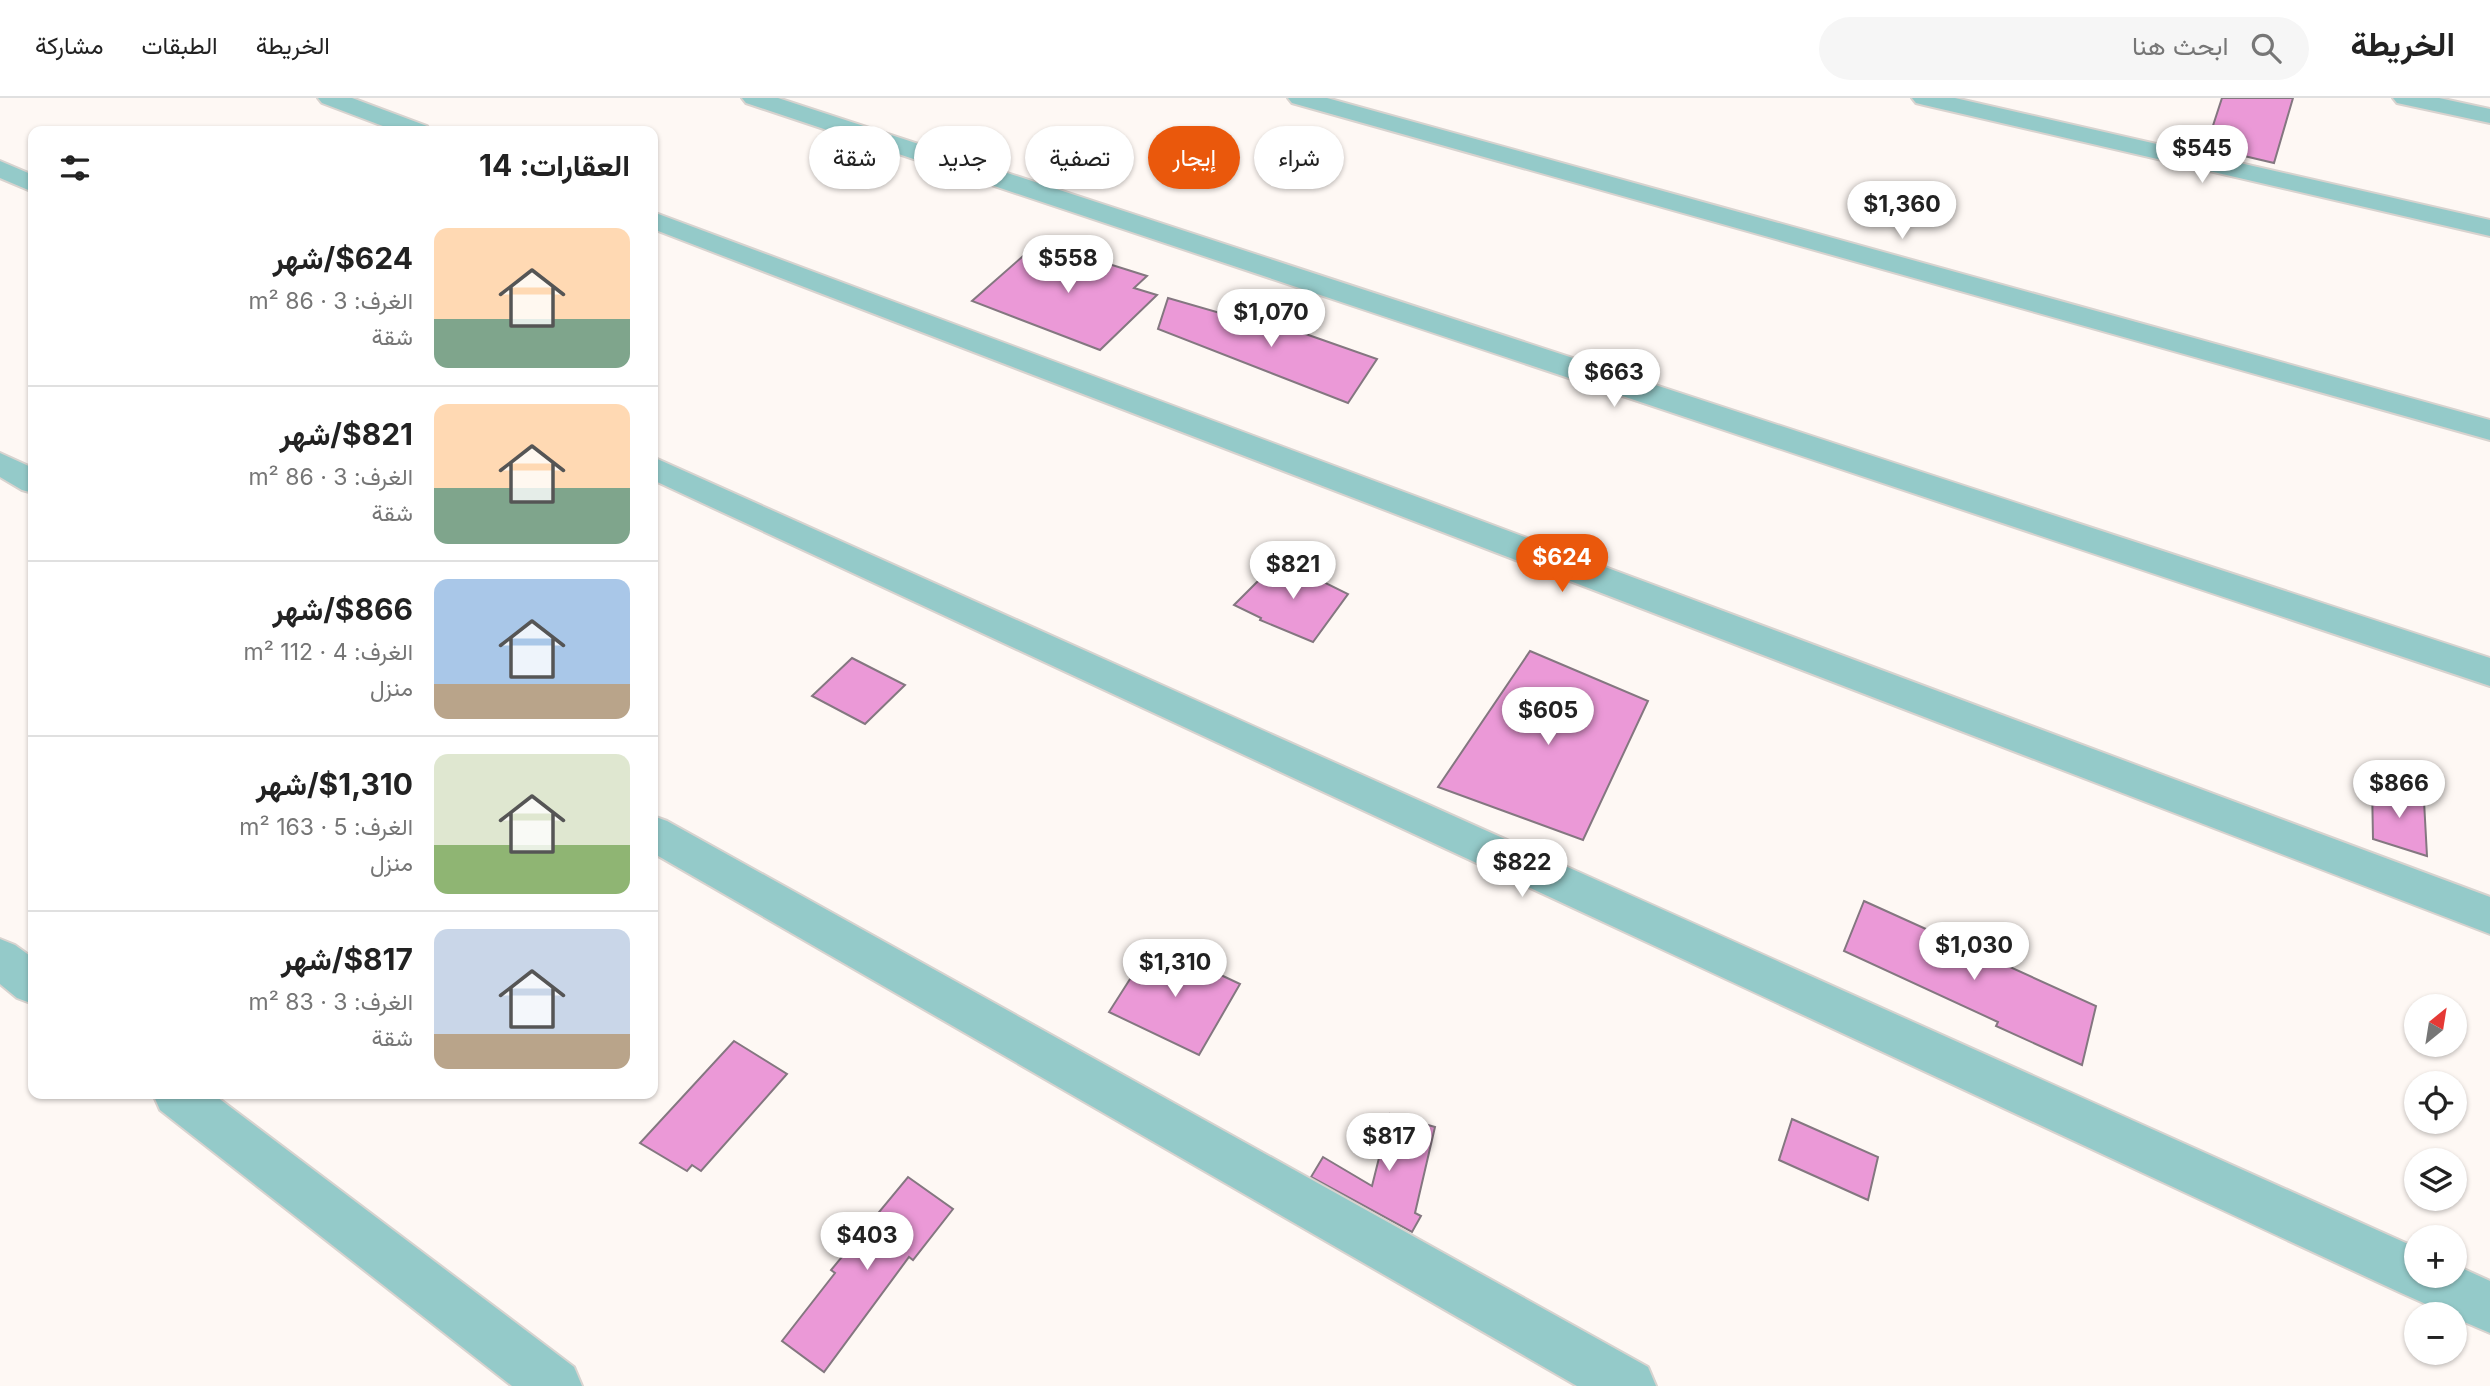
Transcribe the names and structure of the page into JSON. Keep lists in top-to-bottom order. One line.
{"north":"top right","page":{"header":"الخريطة","search":"ابحث هنا","nav":["الخريطة","الطبقات","مشاركة"],"price":["$545","$1,360","$558","$1,070","$663","$624","$821","$605","$866","$822","$1,030","$1,310","$817","$403"],"chip":["شراء","إيجار","تصفية","جديد","شقة"],"heading":"العقارات: 14","list":[{"name":"$624/شهر","note":"الغرف: 3 · 86 m² · شقة"},{"name":"$821/شهر","note":"الغرف: 3 · 86 m² · شقة"},{"name":"$866/شهر","note":"الغرف: 4 · 112 m² · منزل"},{"name":"$1,310/شهر","note":"الغرف: 5 · 163 m² · منزل"},{"name":"$817/شهر","note":"الغرف: 3 · 83 m² · شقة"}],"map_buttons":["+","−"]}}
